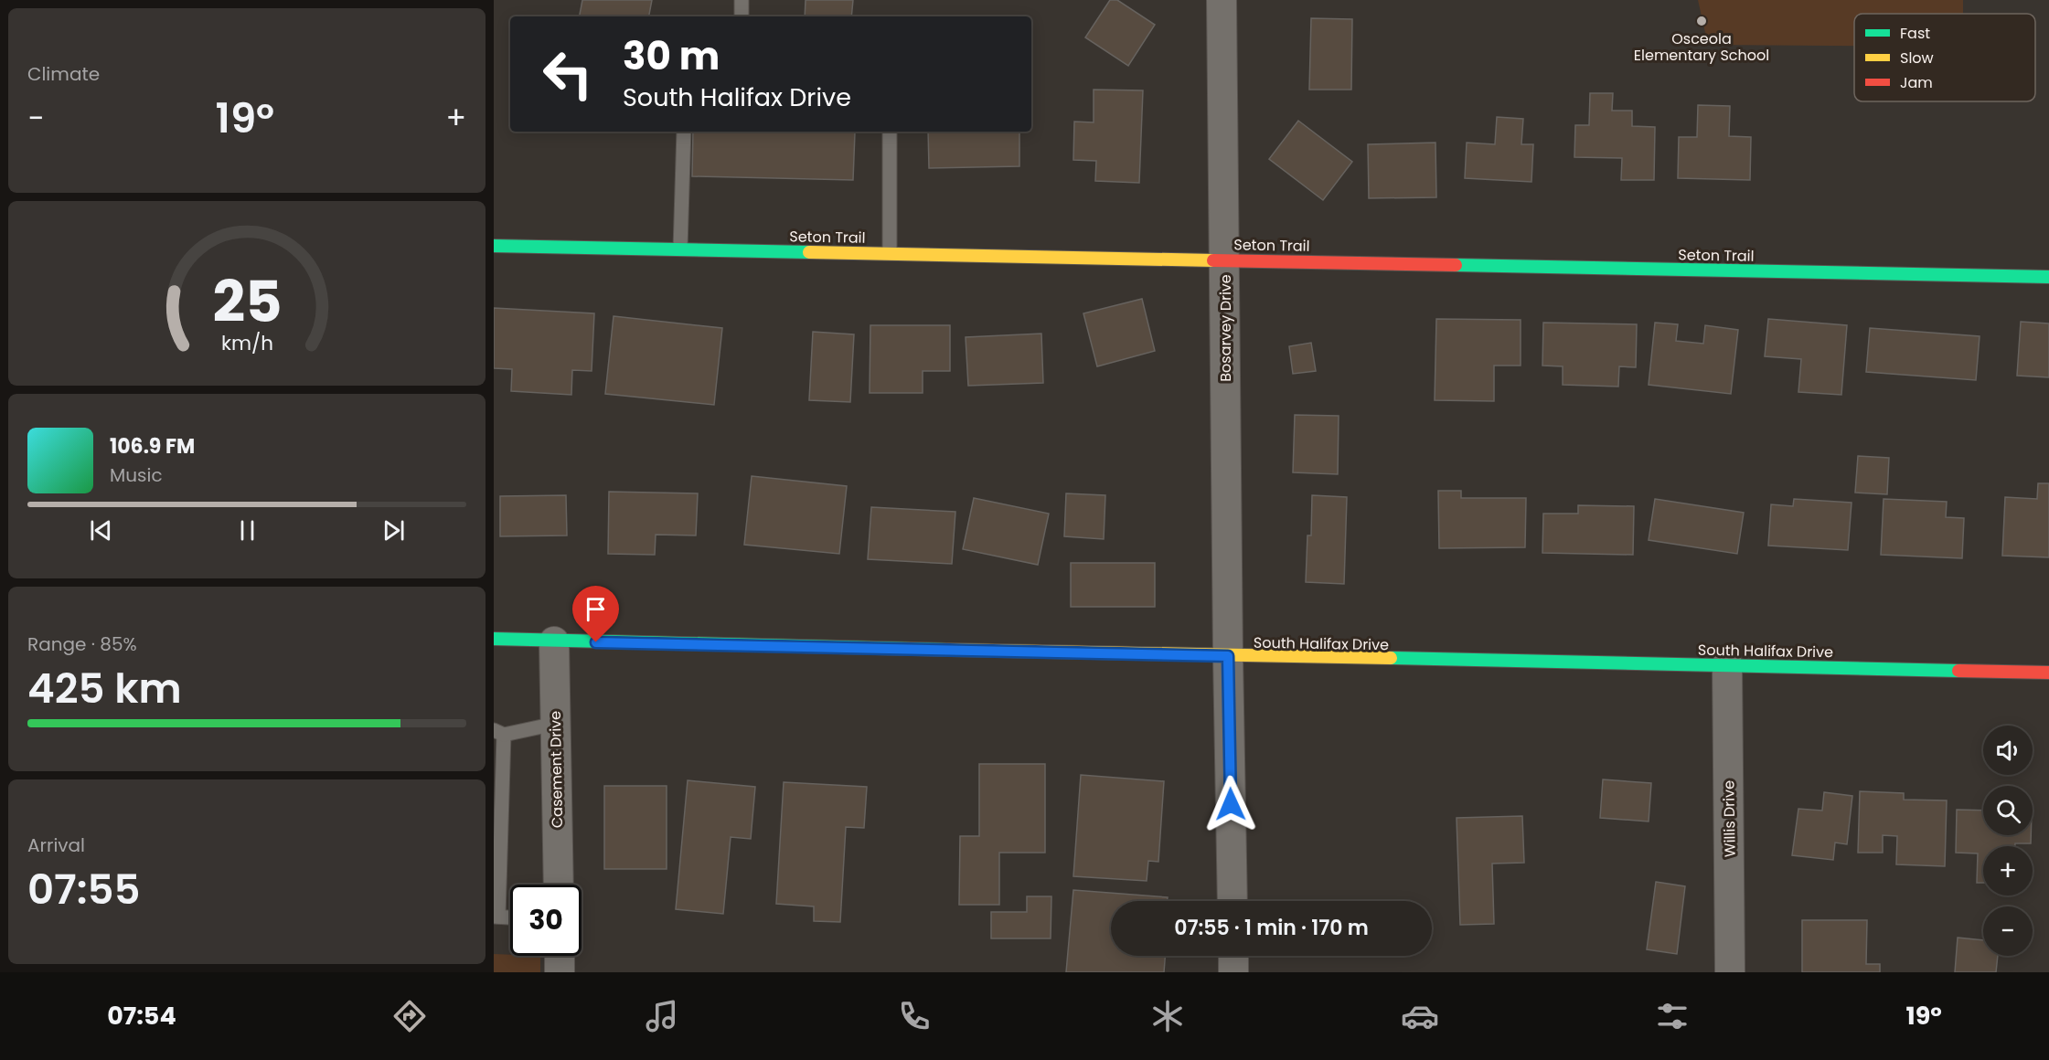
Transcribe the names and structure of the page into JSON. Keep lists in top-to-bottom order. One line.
{"streets":{"street":["Seton Trail","Bosarvey Drive","South Halifax Drive","Casement Drive","Willis Drive"]},"crossings":[["Seton Trail","Bosarvey Drive"],["Bosarvey Drive","South Halifax Drive"],["South Halifax Drive","Casement Drive"],["South Halifax Drive","Willis Drive"]],"places":["Osceola Elementary School"],"legend":["Fast","Slow","Jam"],"page":{"tile":["Climate",["Range · 85%","425 km"],["Arrival","07:55"]],"turn":["30 m","South Halifax Drive"],"heat":["−","19°","+"],"song":["106.9 FM","Music"],"map_buttons":["+","−"],"limit":"30","trip":"07:55 · 1 min · 170 m","tabs":["07:54","19°"],"gauge":["25","km/h"]}}
